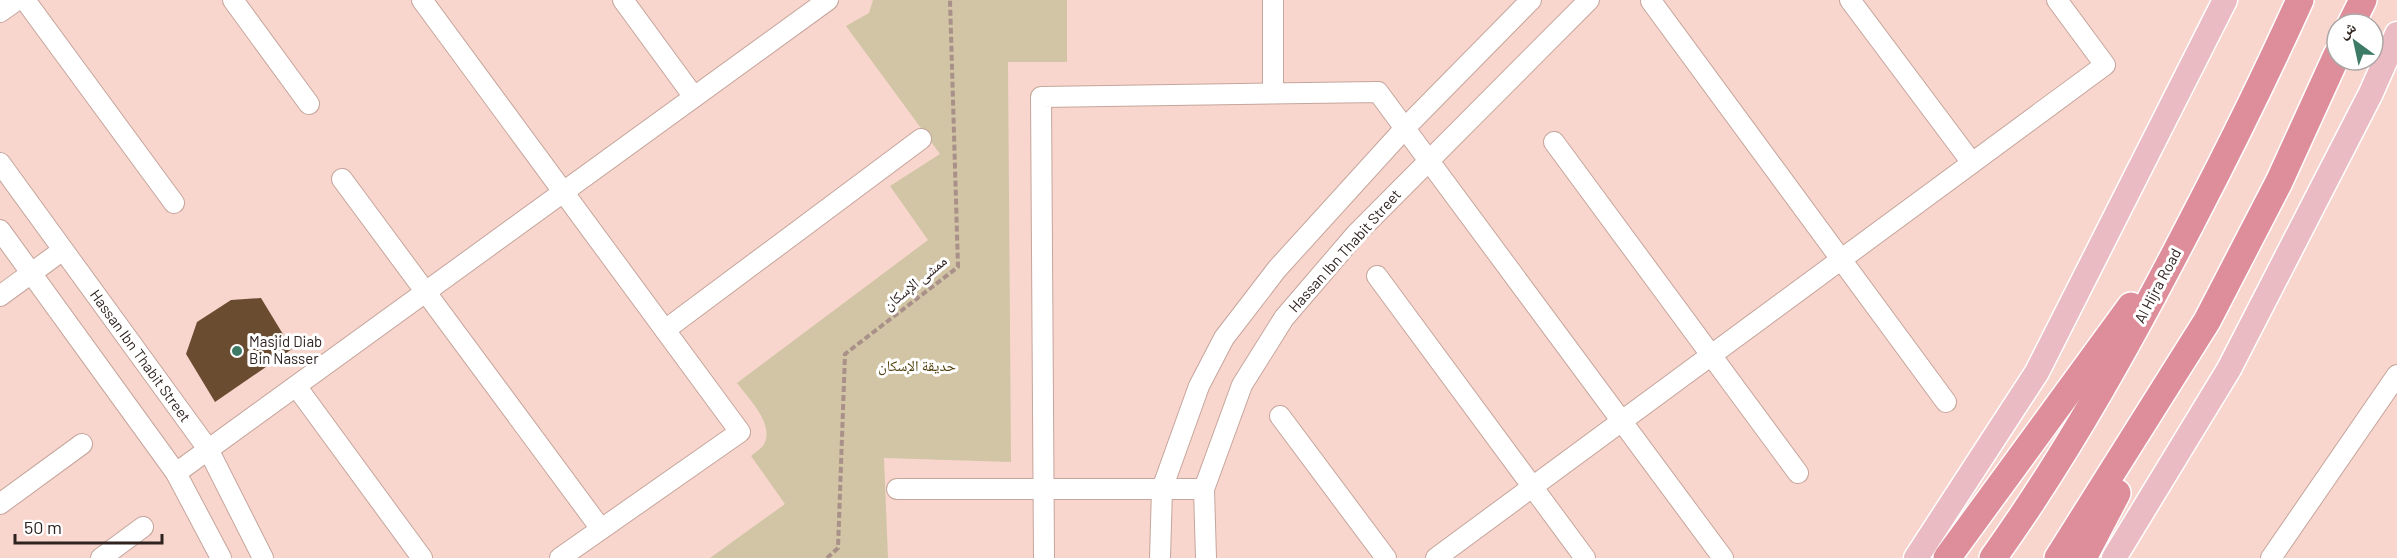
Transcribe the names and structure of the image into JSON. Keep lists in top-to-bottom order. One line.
{"streets":{"highway":["Al Hijra Road"],"street":["Hassan Ibn Thabit Street"],"path":["ممشى الإسكان"]},"parks":["حديقة الإسكان"],"places":["Masjid Diab Bin Nasser"],"scale_bar":"50 m","north":"top left"}
